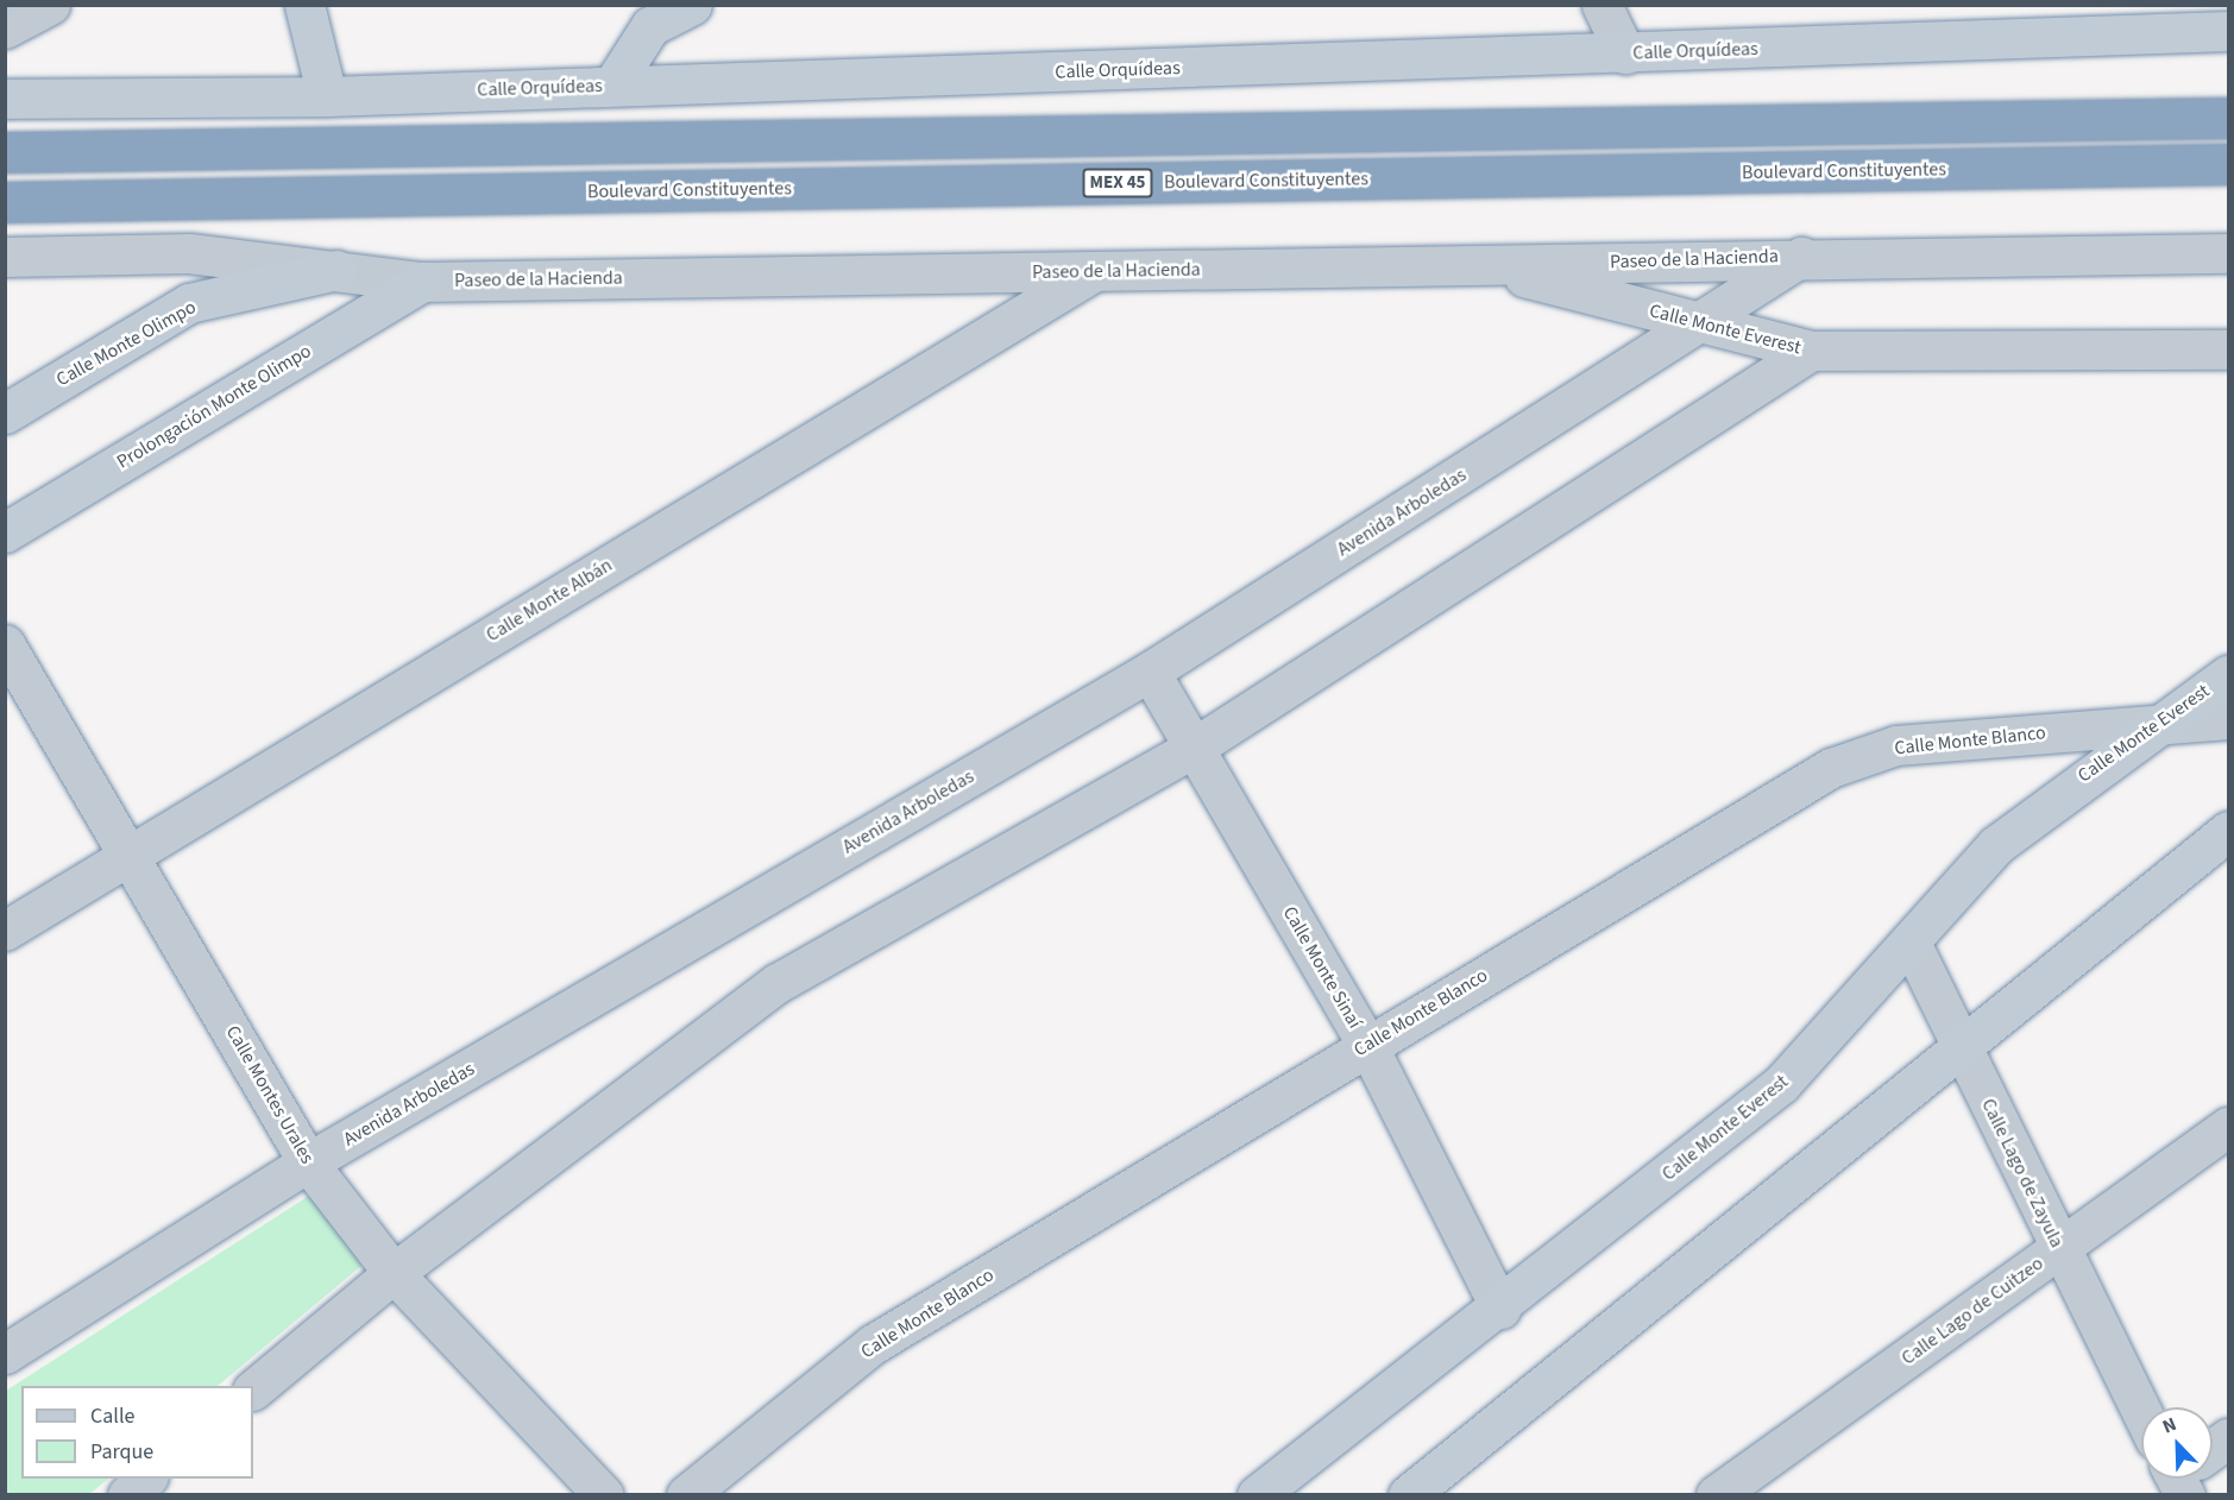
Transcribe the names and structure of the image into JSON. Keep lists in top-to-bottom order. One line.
{"streets":{"highway":["Boulevard Constituyentes","MEX 45"],"main road":["Calle Orquídeas","Calle Monte Everest","Calle Monte Olimpo","Prolongación Monte Olimpo"],"street":["Paseo de la Hacienda","Avenida Arboledas","Calle Monte Albán","Calle Monte Blanco","Calle Monte Sinaí","Calle Montes Urales","Calle Lago de Zayula","Calle Lago de Cuitzeo"]},"crossings":[["Paseo de la Hacienda","Calle Monte Everest"],["Paseo de la Hacienda","Calle Monte Olimpo"],["Paseo de la Hacienda","Prolongación Monte Olimpo"],["Paseo de la Hacienda","Avenida Arboledas"],["Paseo de la Hacienda","Calle Monte Albán"],["Calle Monte Everest","Avenida Arboledas"],["Calle Monte Everest","Calle Monte Blanco"],["Calle Monte Everest","Calle Monte Sinaí"],["Calle Monte Everest","Calle Lago de Zayula"],["Avenida Arboledas","Calle Monte Sinaí"],["Avenida Arboledas","Calle Montes Urales"],["Calle Monte Albán","Calle Montes Urales"],["Calle Monte Blanco","Calle Monte Sinaí"],["Calle Lago de Zayula","Calle Lago de Cuitzeo"]],"legend":["Calle","Parque"],"north":"top left"}
